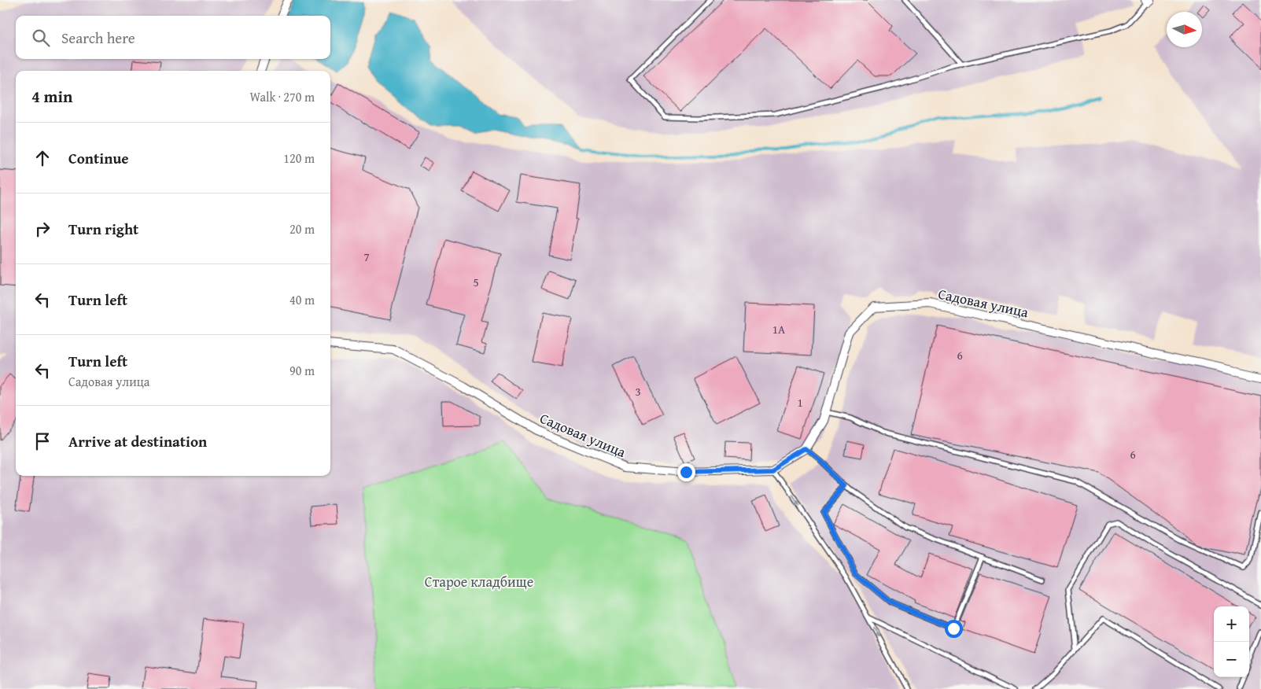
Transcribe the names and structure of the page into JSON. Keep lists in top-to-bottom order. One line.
{"streets":{"street":["Садовая улица"]},"parks":["Старое кладбище"],"house_numbers":["7","5","1А","6","3","1","6"],"north":"right","page":{"search":"Search here","heading":["4 min","Walk · 270 m"],"list":[["Continue","120 m"],["Turn right","20 m"],["Turn left","40 m"],["Turn left","Садовая улица","90 m"],"Arrive at destination"],"map_buttons":["+","−"]}}
